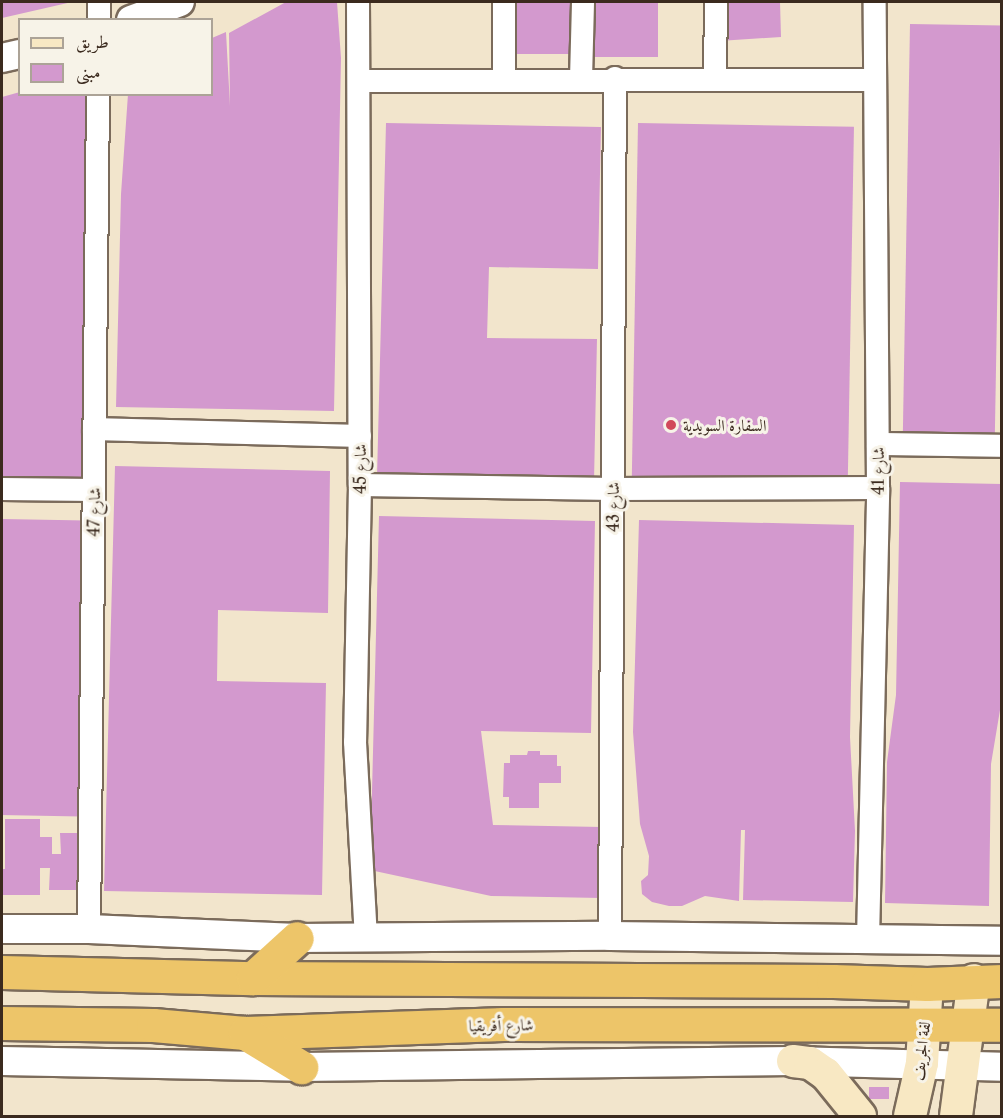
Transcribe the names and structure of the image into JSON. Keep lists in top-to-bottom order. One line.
{"streets":{"highway":["شارع أفريقيا"],"main road":["لفة الجريف"],"street":["شارع 45","شارع 41","شارع 43","شارع 47"]},"crossings":[["شارع أفريقيا","لفة الجريف"]],"places":["السفارة السويدية"],"legend":["طريق","مبنى"]}
